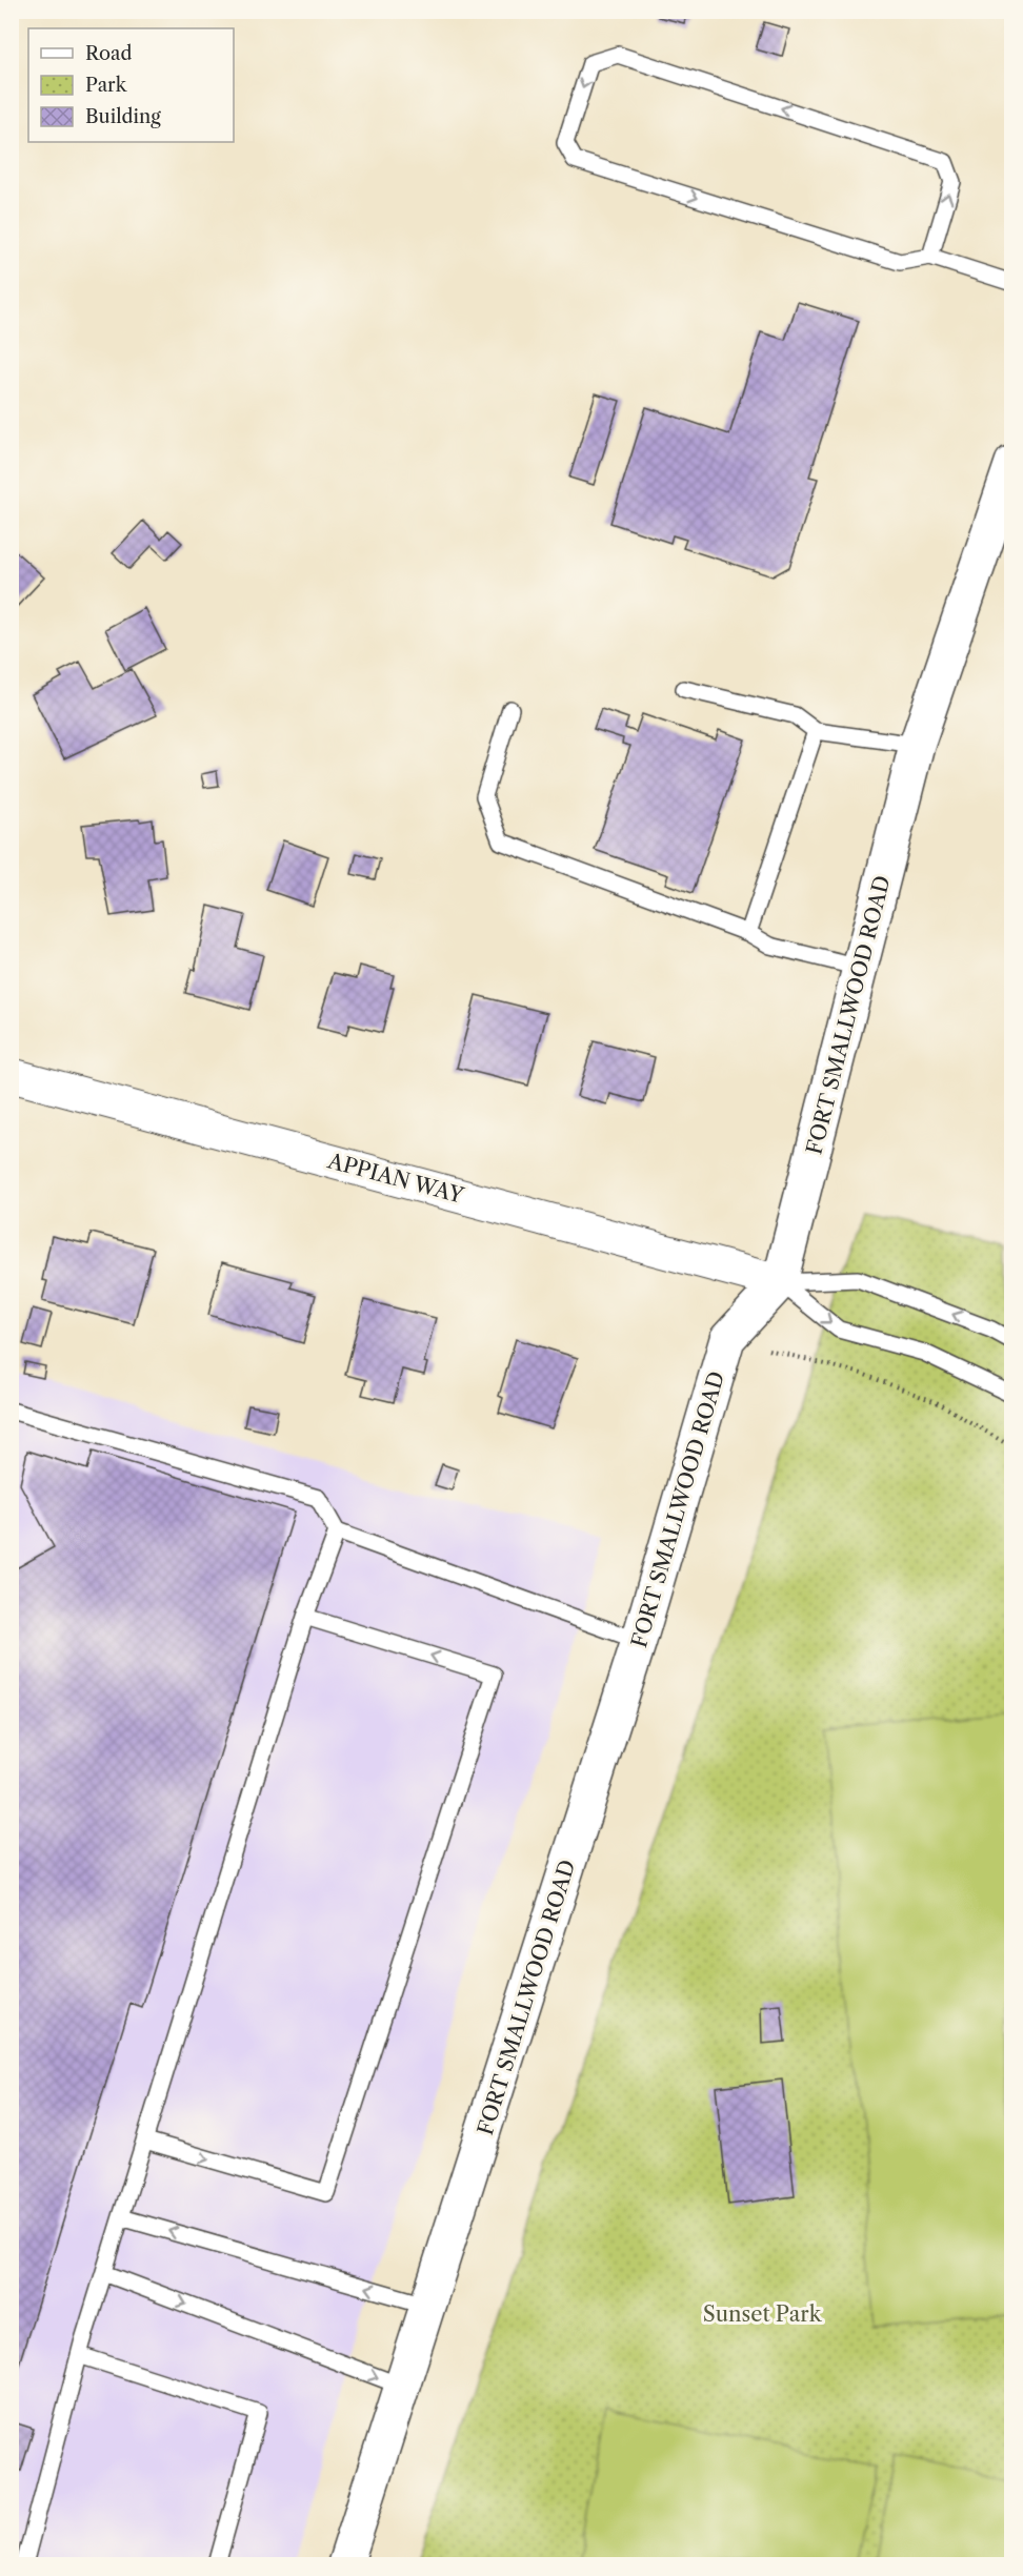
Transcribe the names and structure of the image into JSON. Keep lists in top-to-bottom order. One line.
{"streets":{"main road":["FORT SMALLWOOD ROAD"],"street":["APPIAN WAY"]},"crossings":[["FORT SMALLWOOD ROAD","APPIAN WAY"]],"parks":["Sunset Park"],"legend":["Road","Park","Building"]}
